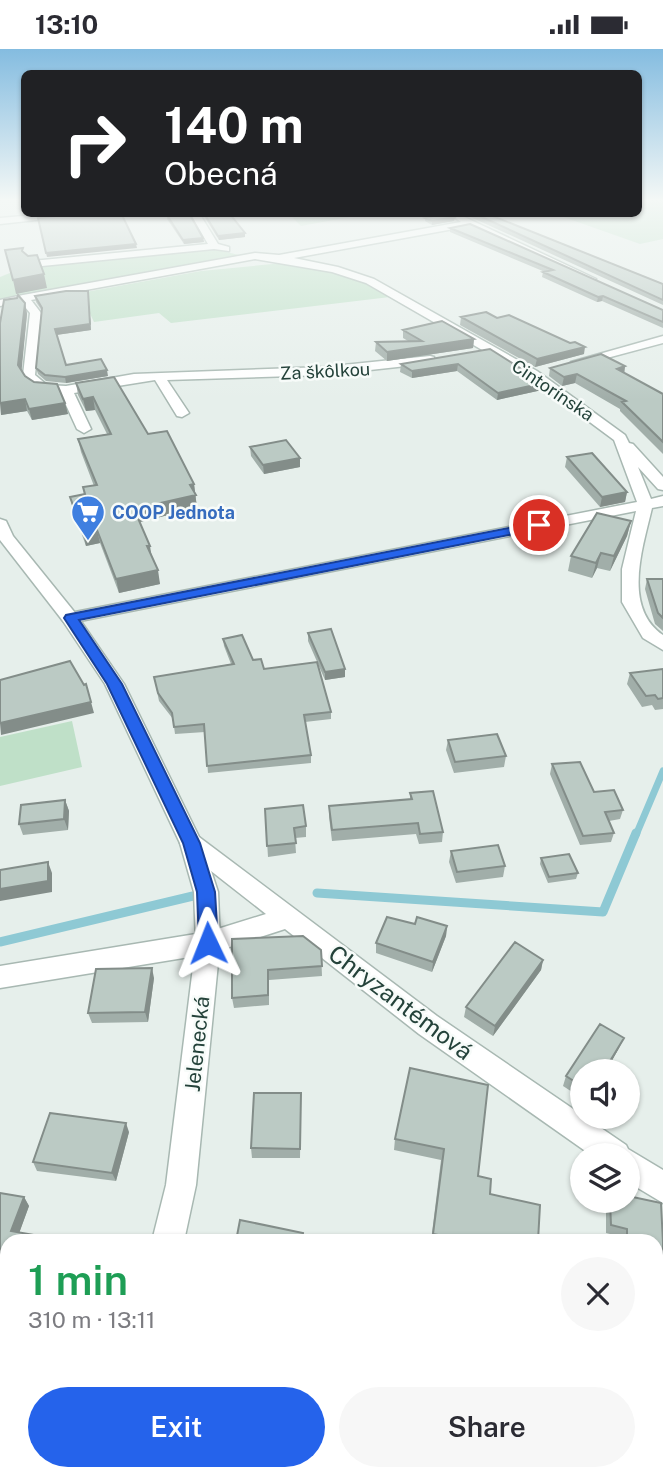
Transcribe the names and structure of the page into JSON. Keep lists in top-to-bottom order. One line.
{"streets":{"street":["Za škôlkou","Cintorínska","Chryzantémová","Jelenecká"]},"crossings":[["Chryzantémová","Jelenecká"]],"places":{"supermarket":["COOP Jednota"]},"page":{"status":"13:10","turn":["140 m","Obecná"],"heading":["1 min","310 m · 13:11"],"buttons":["Exit","Share"]}}
